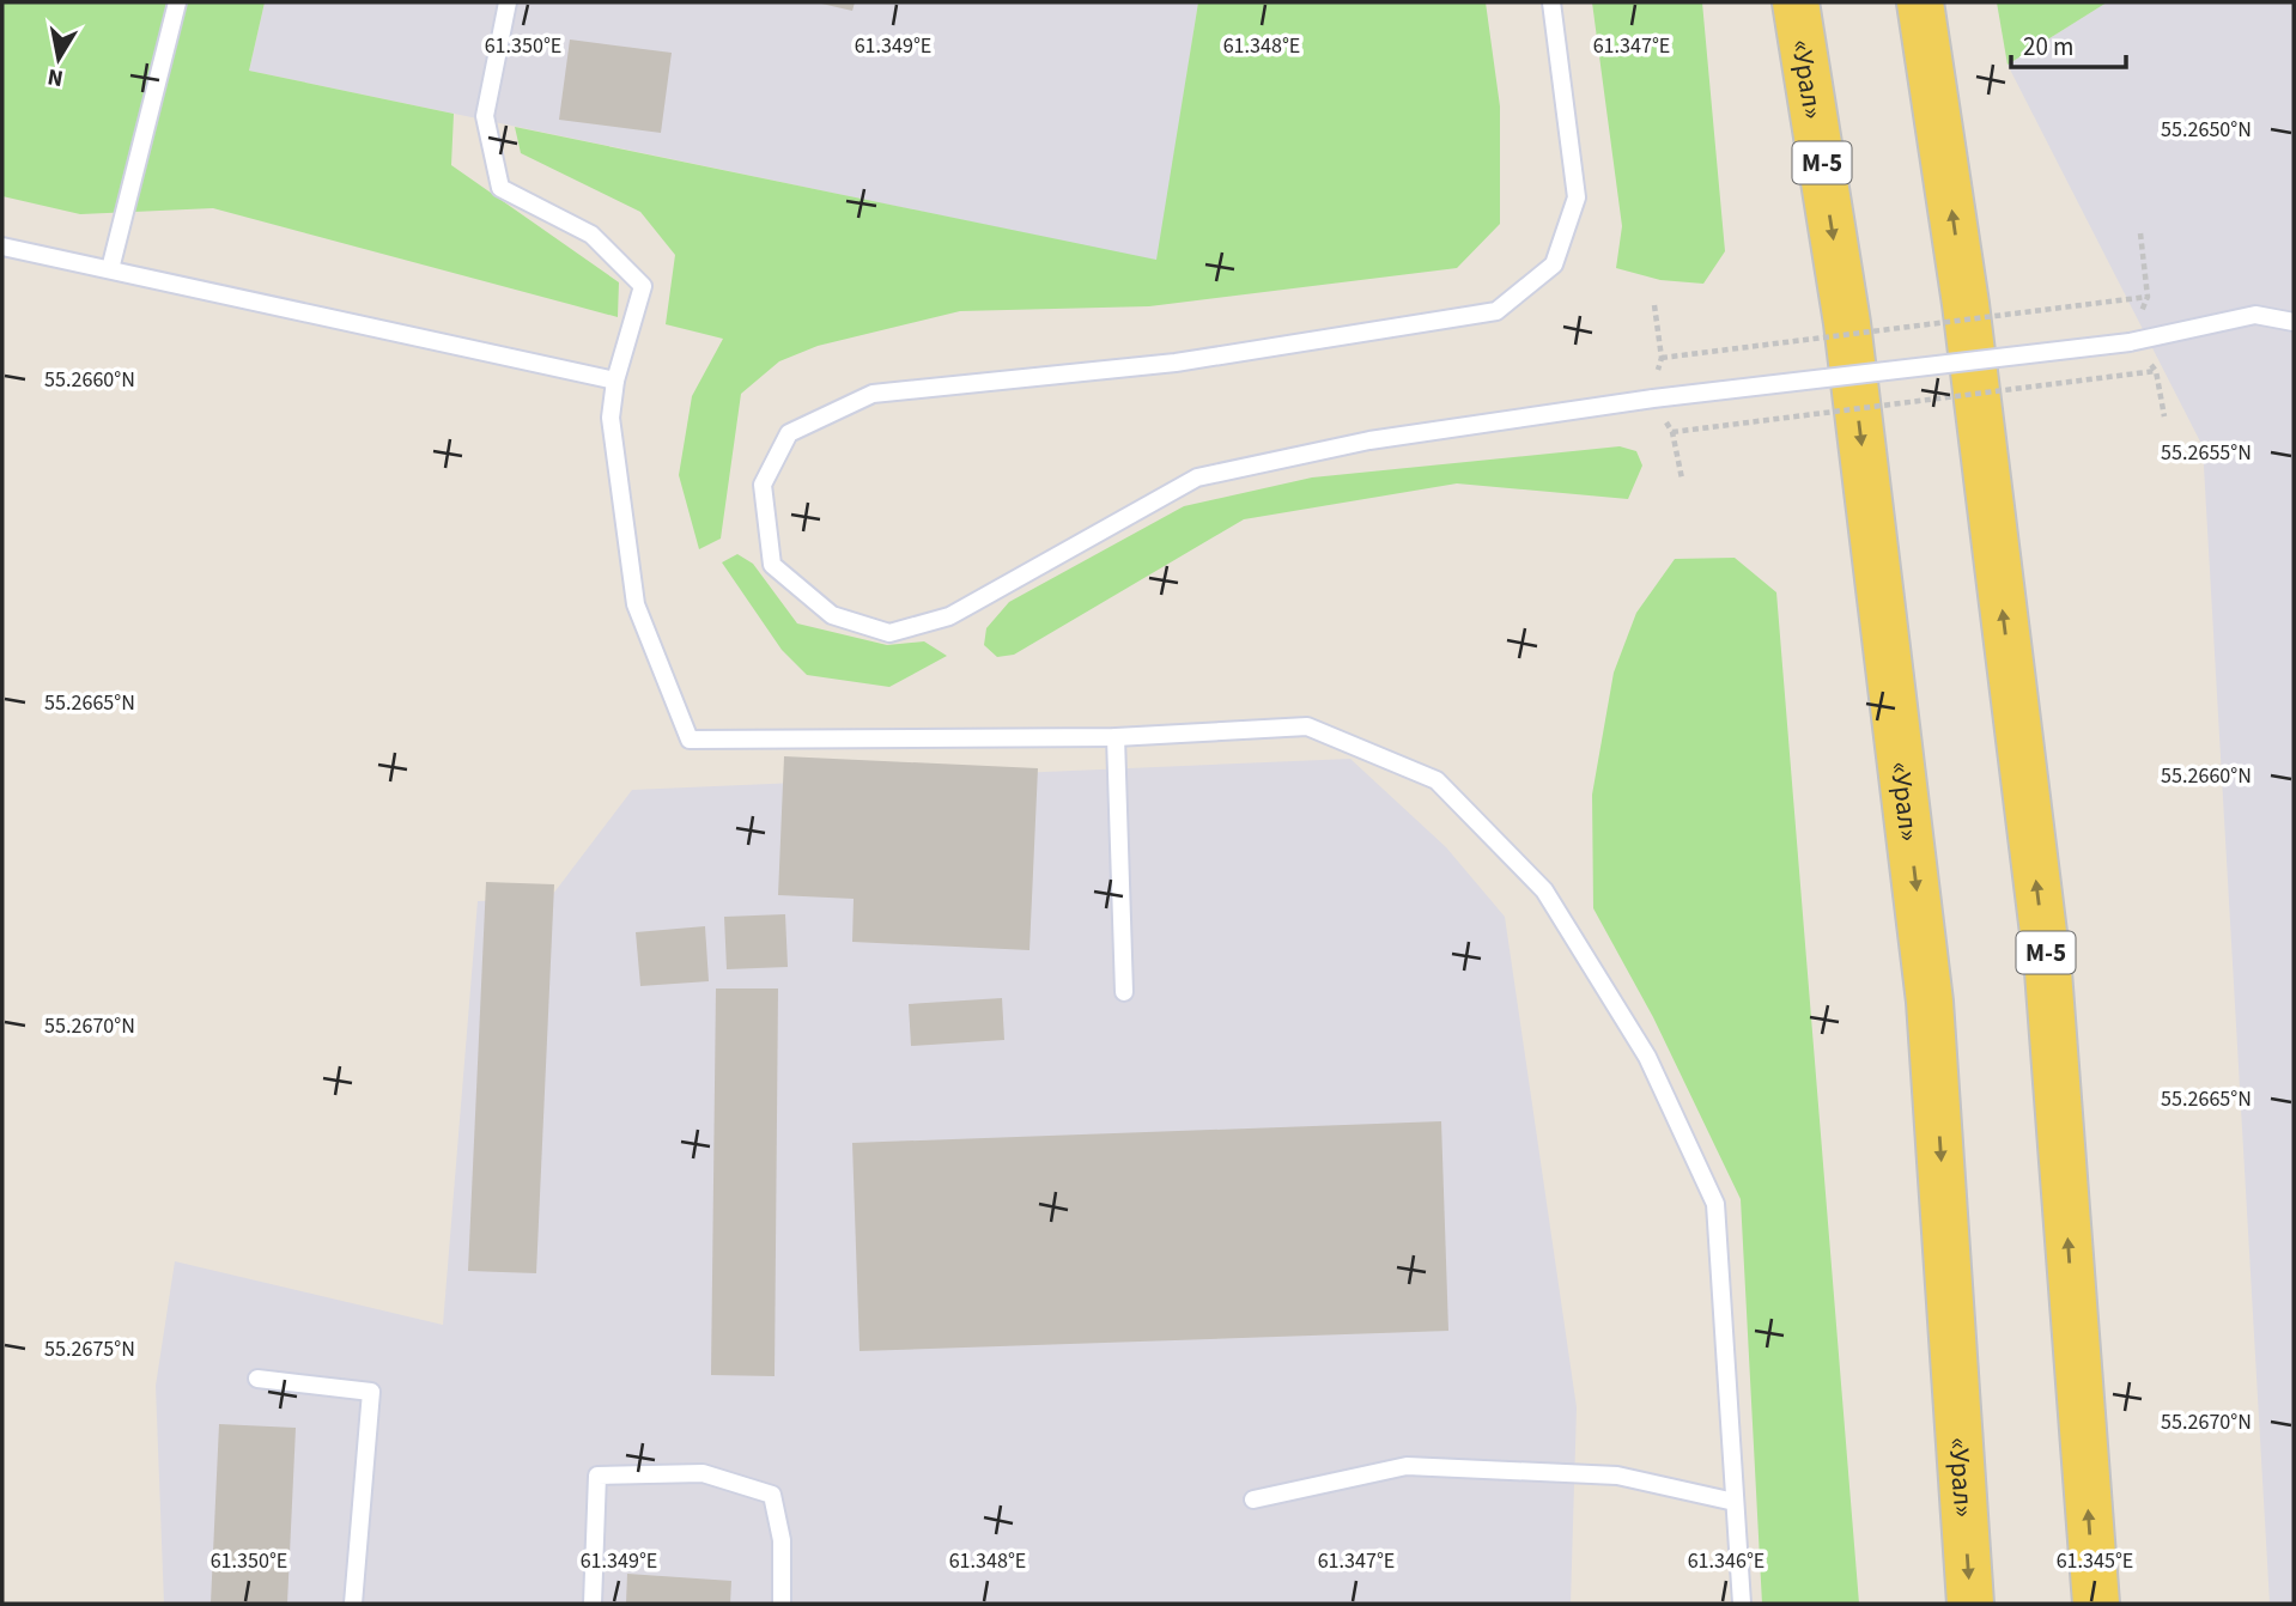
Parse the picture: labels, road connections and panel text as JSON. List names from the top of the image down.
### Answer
{
  "streets": {
    "main road": ["«Урал»", "М-5"]
  },
  "scale_bar": "20 m",
  "north": "bottom",
  "coordinates": [
    "61.350°E",
    "61.349°E",
    "61.348°E",
    "61.347°E",
    "55.2650°N",
    "55.2660°N",
    "55.2655°N",
    "55.2665°N",
    "55.2670°N",
    "55.2675°N",
    "61.346°E",
    "61.345°E"
  ]
}
